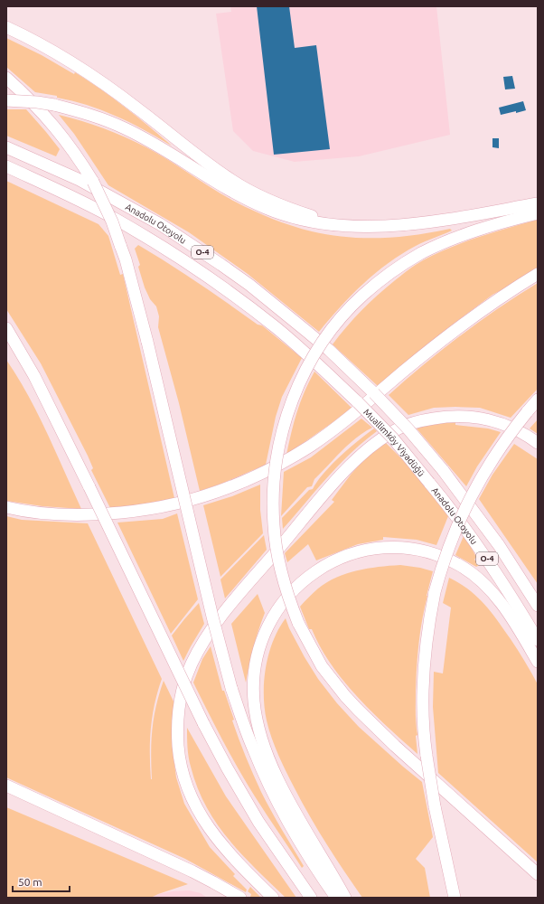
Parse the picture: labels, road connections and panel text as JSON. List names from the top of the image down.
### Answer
{
  "streets": {
    "highway": ["Anadolu Otoyolu", "O-4", "Muallimköy Viyadüğü"]
  },
  "crossings": [
    ["Anadolu Otoyolu", "Muallimköy Viyadüğü"]
  ],
  "scale_bar": "50 m"
}
